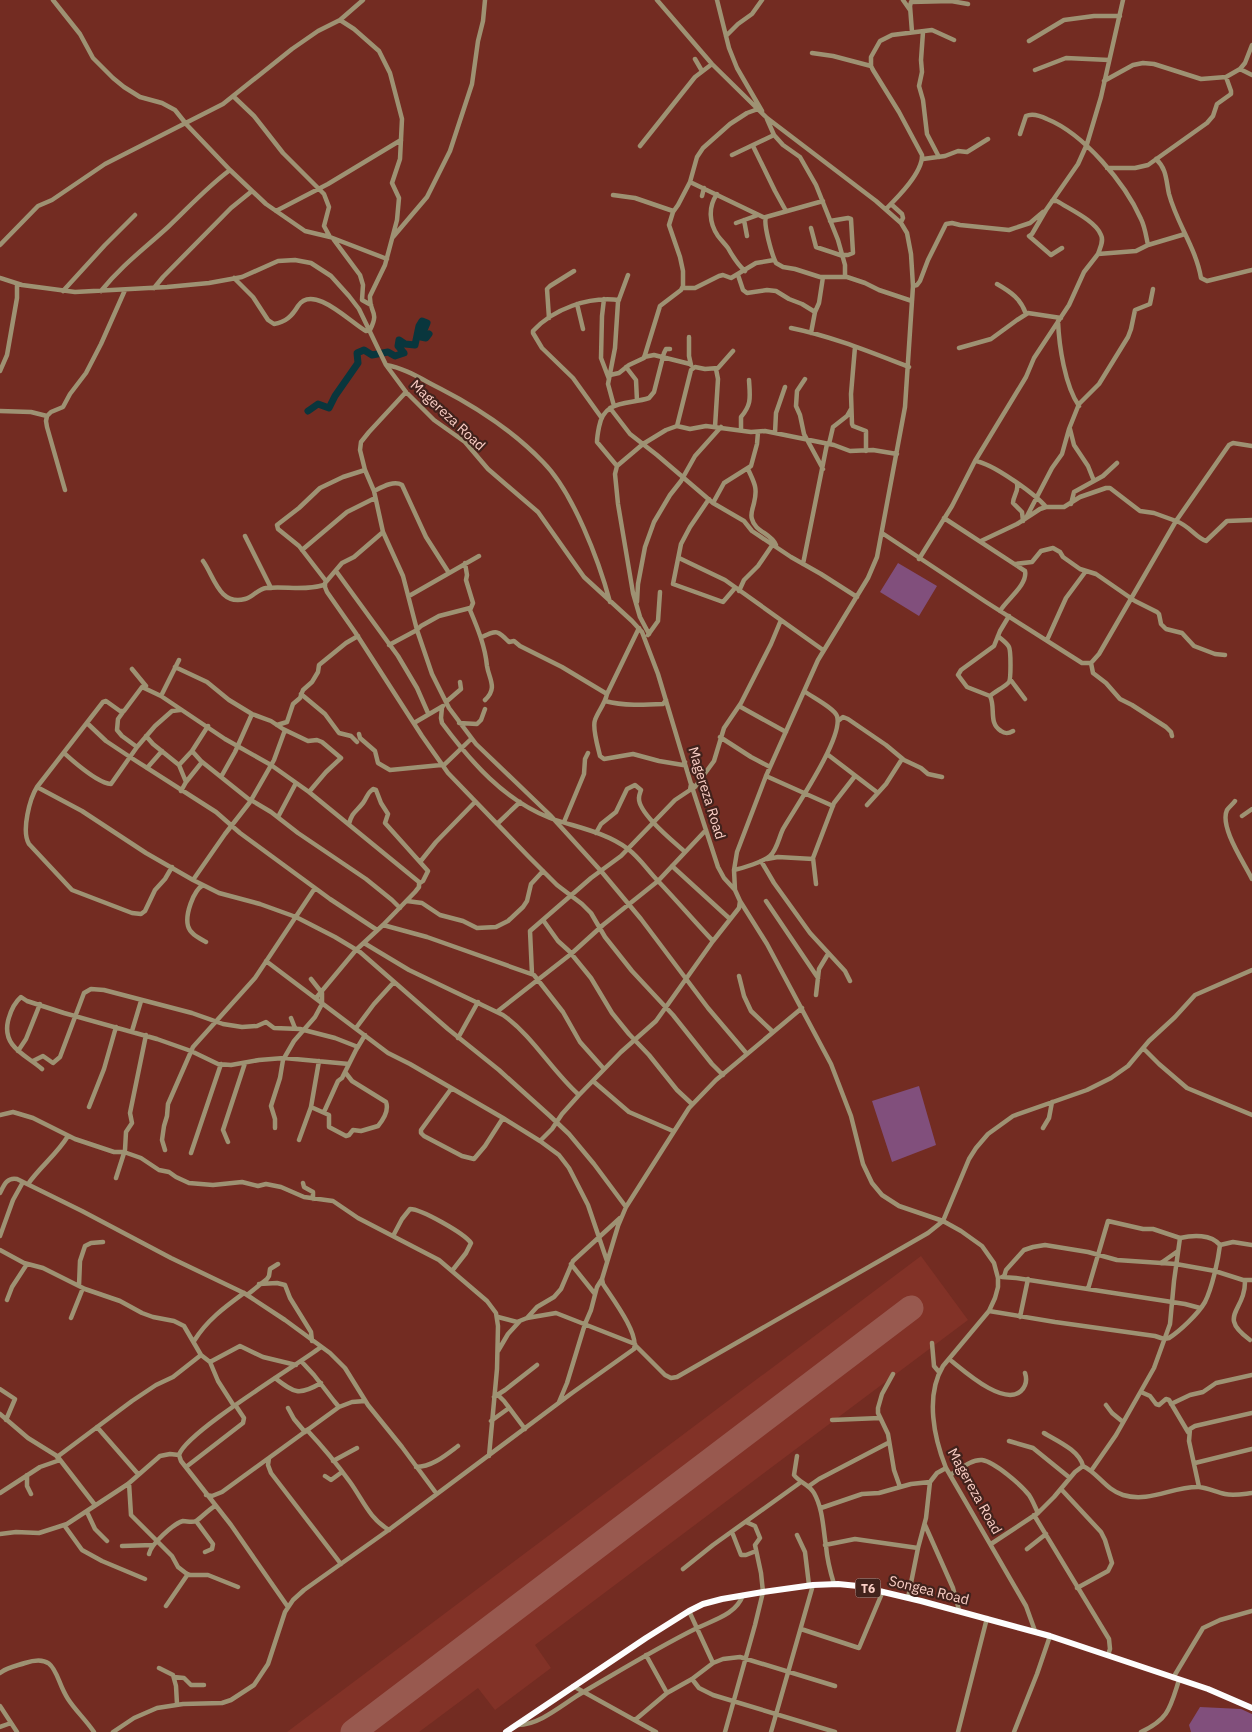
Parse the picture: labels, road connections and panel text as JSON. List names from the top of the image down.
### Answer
{
  "streets": {
    "highway": ["T6", "Songea Road"],
    "street": ["Magereza Road"]
  },
  "crossings": [
    ["Magereza Road", "Songea Road"]
  ]
}
